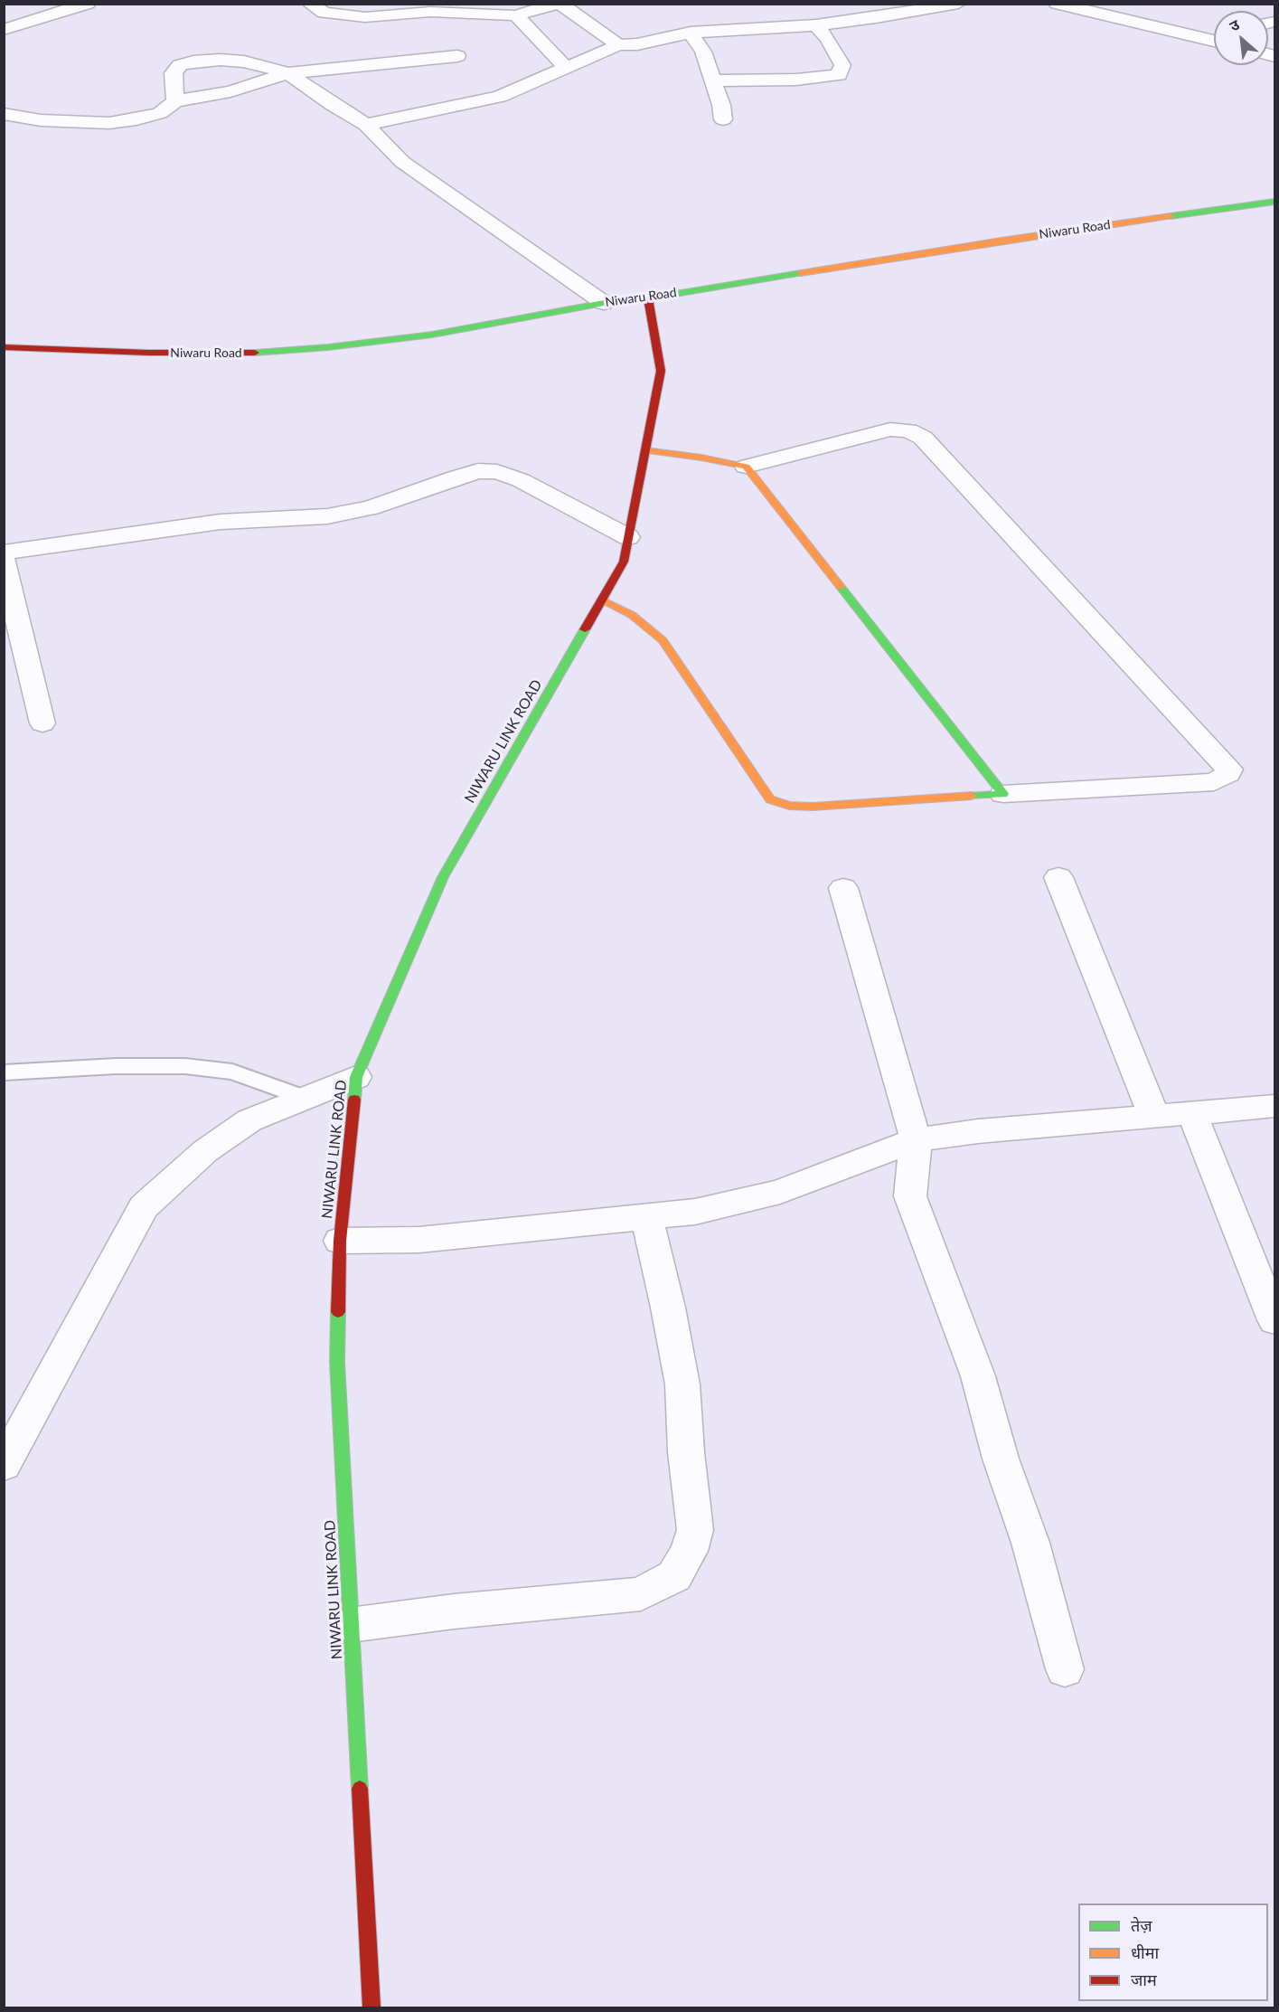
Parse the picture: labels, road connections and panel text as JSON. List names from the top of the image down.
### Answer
{
  "streets": {
    "street": ["Niwaru Road", "NIWARU LINK ROAD"]
  },
  "crossings": [
    ["Niwaru Road", "NIWARU LINK ROAD"]
  ],
  "legend": ["तेज़", "धीमा", "जाम"],
  "north": "top left"
}
